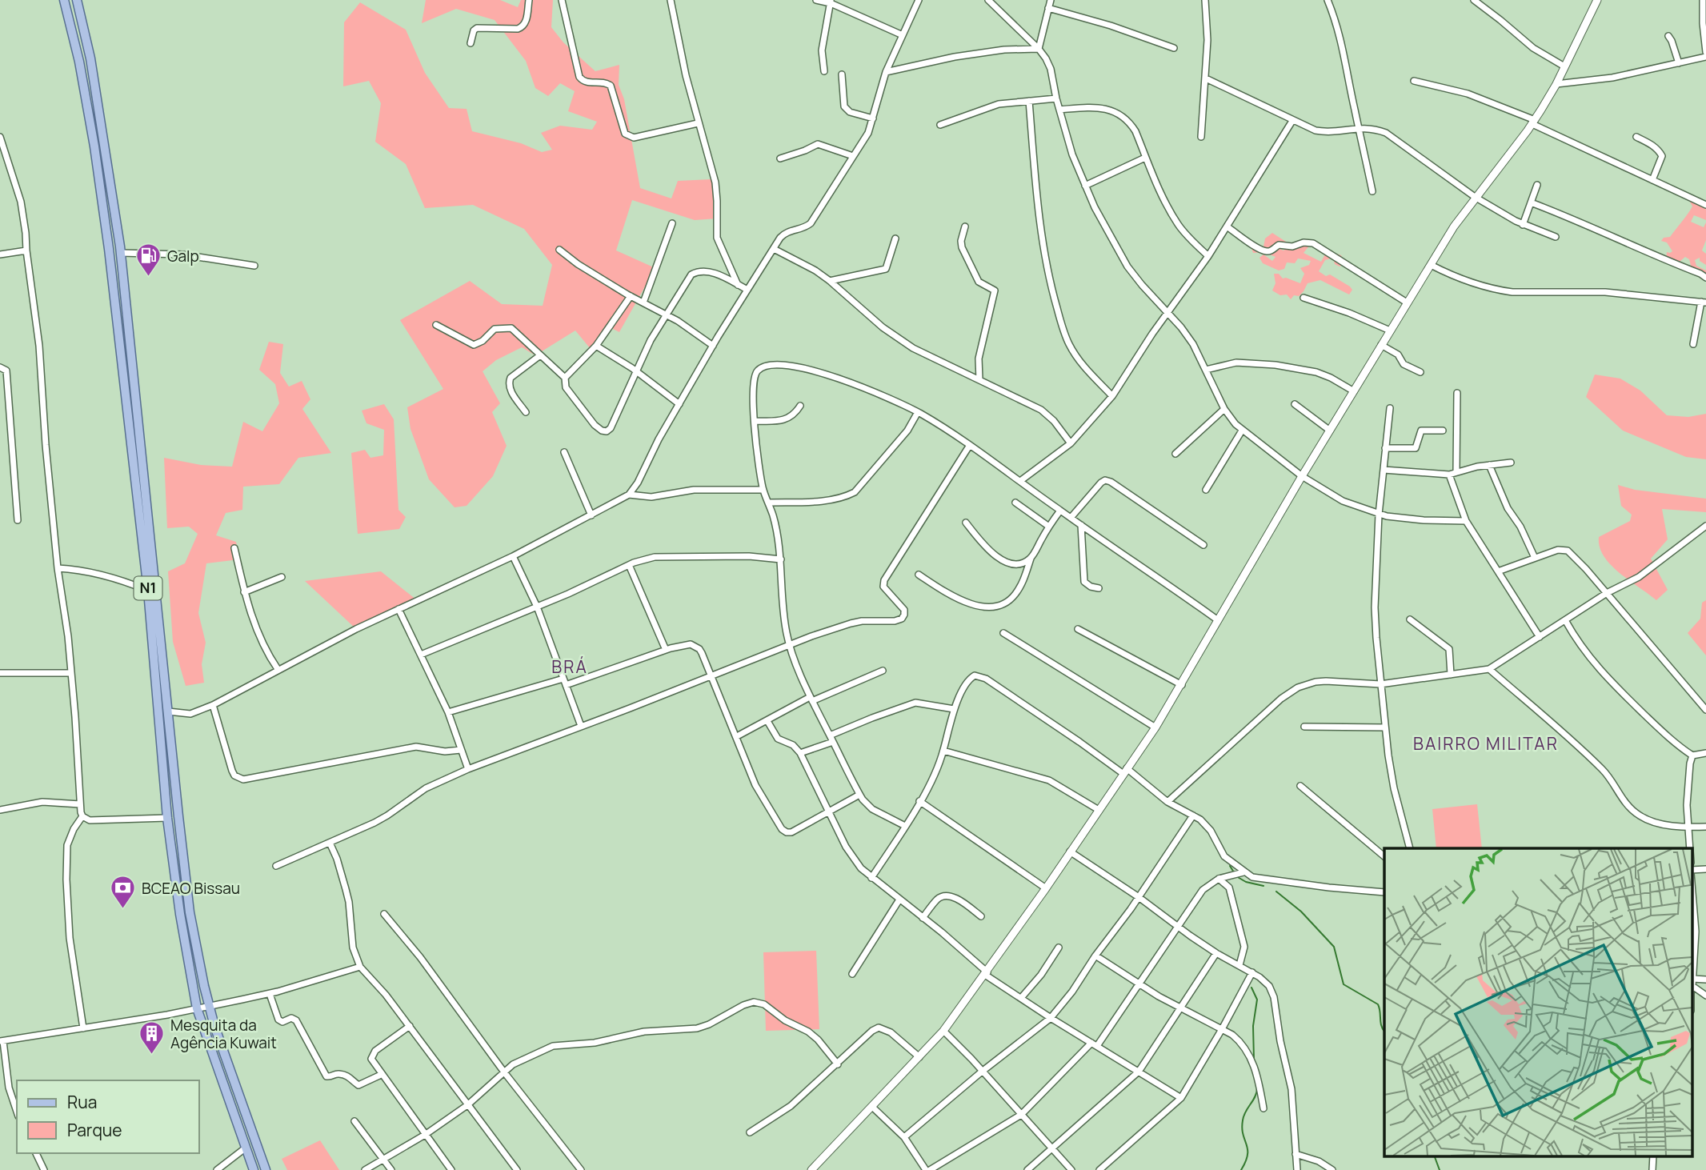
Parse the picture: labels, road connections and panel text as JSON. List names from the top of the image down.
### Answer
{
  "streets": {
    "main road": ["N1"]
  },
  "districts": ["BRÁ", "BAIRRO MILITAR"],
  "places": {
    "fuel station": ["Galp"],
    "bank": ["BCEAO Bissau"],
    "building": ["Mesquita da Agência Kuwait"]
  },
  "legend": ["Rua", "Parque"]
}
